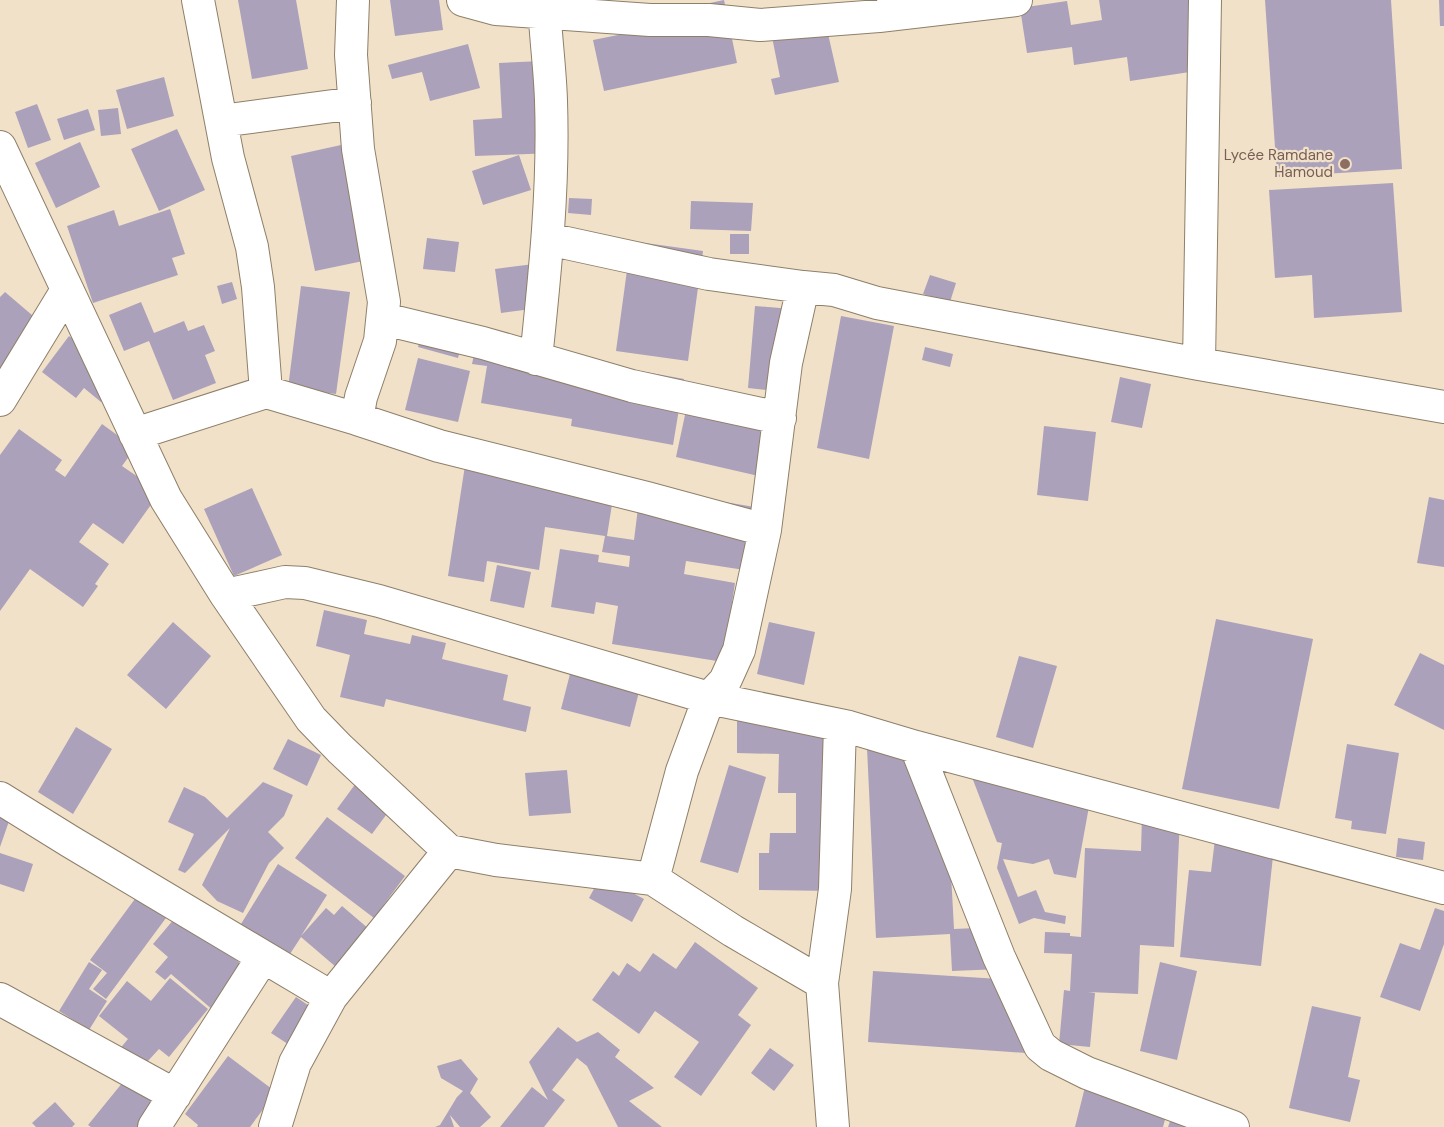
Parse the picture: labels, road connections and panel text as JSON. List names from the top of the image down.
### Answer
{
  "places": ["Lycée Ramdane Hamoud"]
}
